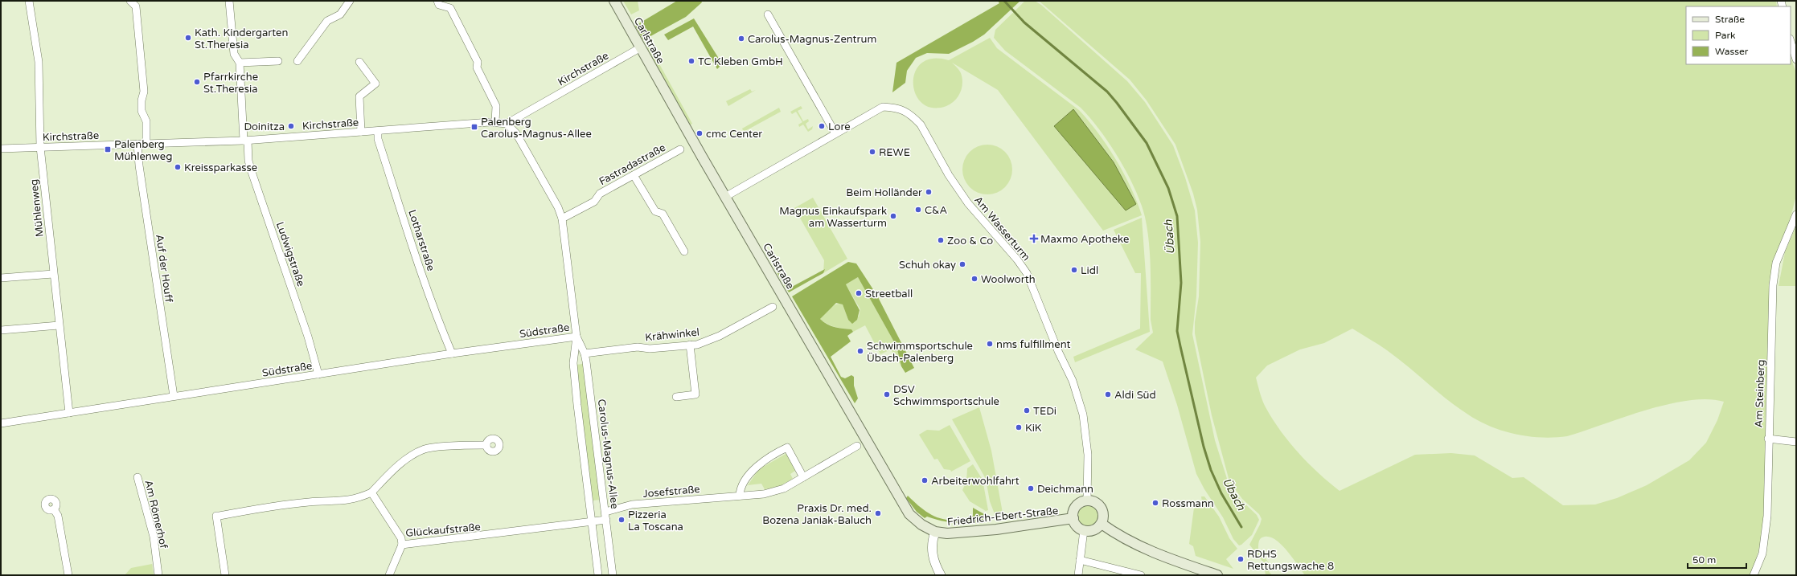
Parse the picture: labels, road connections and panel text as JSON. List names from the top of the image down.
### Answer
{
  "streets": {
    "main road": ["Carlstraße", "Friedrich-Ebert-Straße"],
    "street": [
      "Kirchstraße",
      "Fastradastraße",
      "Mühlenweg",
      "Am Wasserturm",
      "Lotharstraße",
      "Ludwigstraße",
      "Auf der Houff",
      "Südstraße",
      "Krähwinkel",
      "Am Steinberg",
      "Carolus-Magnus-Allee",
      "Josefstraße",
      "Am Römerhof",
      "Glückaufstraße"
    ]
  },
  "crossings": [
    ["Carlstraße", "Kirchstraße"],
    ["Carlstraße", "Am Wasserturm"],
    ["Carlstraße", "Friedrich-Ebert-Straße"],
    ["Kirchstraße", "Mühlenweg"],
    ["Kirchstraße", "Lotharstraße"],
    ["Kirchstraße", "Ludwigstraße"],
    ["Kirchstraße", "Auf der Houff"],
    ["Kirchstraße", "Carolus-Magnus-Allee"],
    ["Fastradastraße", "Carolus-Magnus-Allee"],
    ["Mühlenweg", "Südstraße"],
    ["Am Wasserturm", "Friedrich-Ebert-Straße"],
    ["Lotharstraße", "Südstraße"],
    ["Ludwigstraße", "Südstraße"],
    ["Auf der Houff", "Südstraße"],
    ["Südstraße", "Carolus-Magnus-Allee"],
    ["Krähwinkel", "Carolus-Magnus-Allee"],
    ["Carolus-Magnus-Allee", "Josefstraße"],
    ["Carolus-Magnus-Allee", "Glückaufstraße"]
  ],
  "water": ["Übach"],
  "places": {
    "other": [
      "Kath. Kindergarten St.Theresia",
      "Carolus-Magnus-Zentrum",
      "TC Kleben GmbH",
      "Pfarrkirche St.Theresia",
      "Doinitza",
      "Lore",
      "cmc Center",
      "REWE",
      "Kreissparkasse",
      "Beim Holländer",
      "C&A",
      "Magnus Einkaufspark am Wasserturm",
      "Zoo & Co",
      "Schuh okay",
      "Lidl",
      "Woolworth",
      "Streetball",
      "nms fulfillment",
      "Schwimmsportschule Übach-Palenberg",
      "DSV Schwimmsportschule",
      "Aldi Süd",
      "TEDi",
      "KiK",
      "Arbeiterwohlfahrt",
      "Deichmann",
      "Rossmann",
      "Praxis Dr. med. Bozena Janiak-Baluch",
      "Pizzeria La Toscana",
      "RDHS Rettungswache 8"
    ],
    "transit": ["Palenberg Carolus-Magnus-Allee", "Palenberg Mühlenweg"],
    "health": ["Maxmo Apotheke"]
  },
  "legend": ["Straße", "Park", "Wasser"],
  "scale_bar": "50 m"
}
